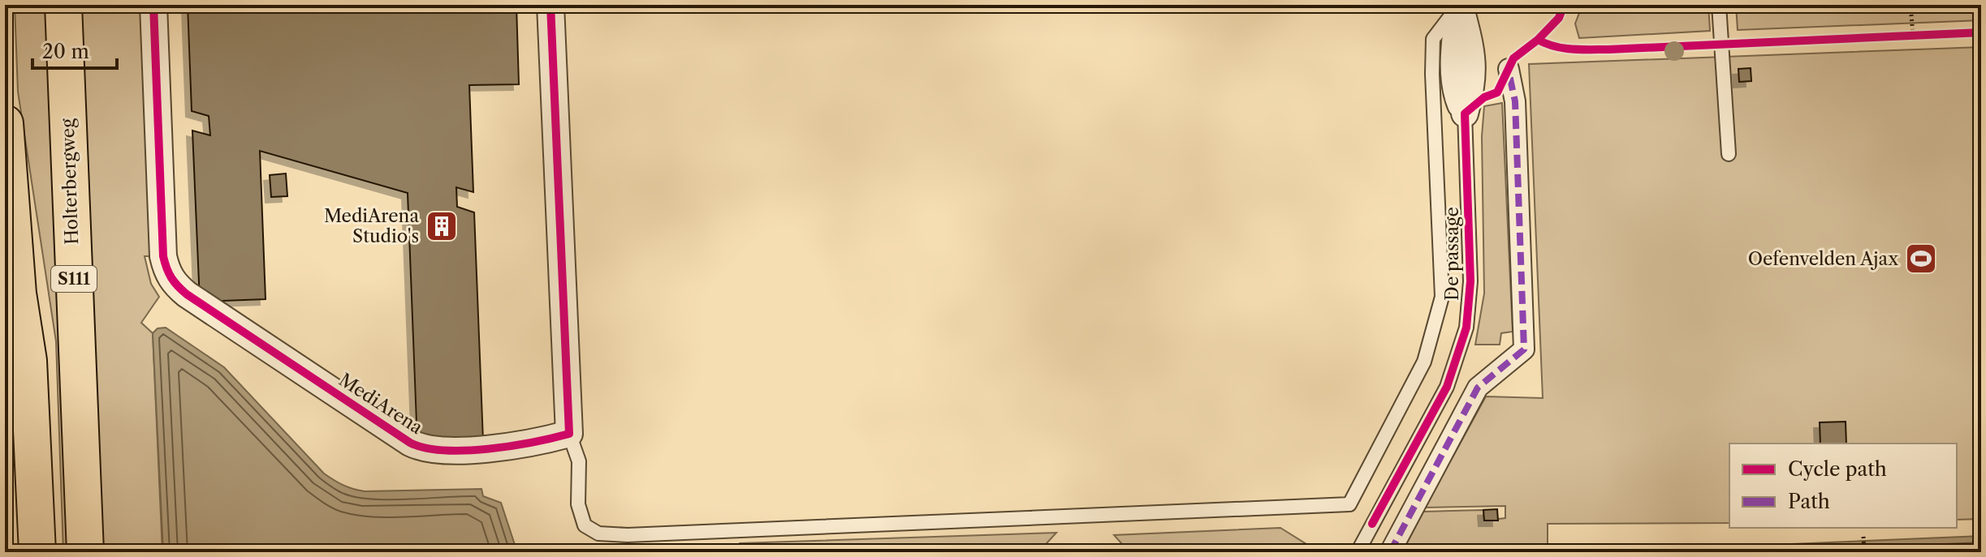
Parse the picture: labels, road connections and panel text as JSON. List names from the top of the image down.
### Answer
{
  "streets": {
    "main road": ["Holterbergweg", "S111"],
    "street": ["De passage", "MediArena"]
  },
  "places": {
    "building": ["MediArena Studio's"],
    "sports": ["Oefenvelden Ajax"]
  },
  "legend": ["Cycle path", "Path"],
  "scale_bar": "20 m"
}
